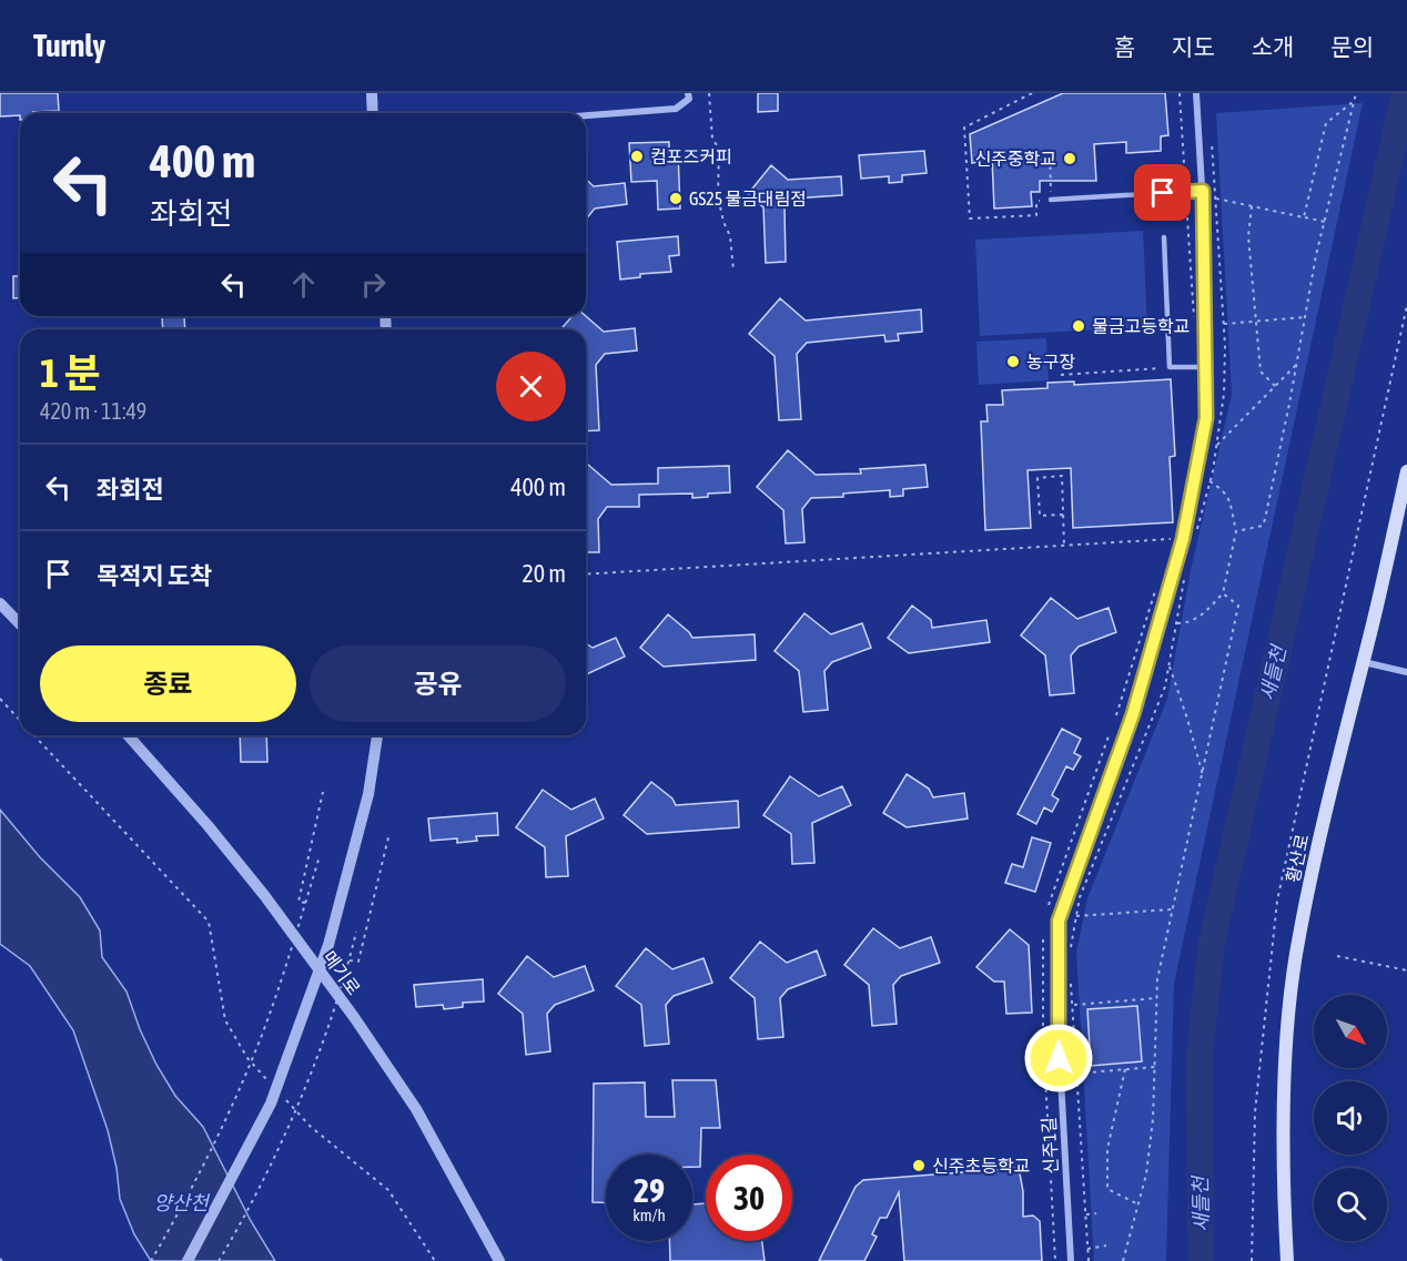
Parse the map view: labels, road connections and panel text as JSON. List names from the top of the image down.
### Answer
{
  "streets": {
    "main road": ["황산로"],
    "street": ["메기로", "신주1길"]
  },
  "water": ["새들천", "양산천"],
  "places": [
    "컴포즈커피",
    "신주중학교",
    "GS25 물금대림점",
    "물금고등학교",
    "농구장",
    "신주초등학교"
  ],
  "north": "bottom right",
  "page": {
    "header": "Turnly",
    "nav": [
      "홈",
      "지도",
      "소개",
      "문의"
    ],
    "turn": ["400 m", "좌회전"],
    "heading": ["1 분", "420 m · 11:49"],
    "list": [
      {
        "name": "좌회전",
        "value": "400 m"
      },
      {
        "name": "목적지 도착",
        "value": "20 m"
      }
    ],
    "buttons": ["종료", "공유"],
    "speed": "29 km/h",
    "limit": "30"
  }
}
